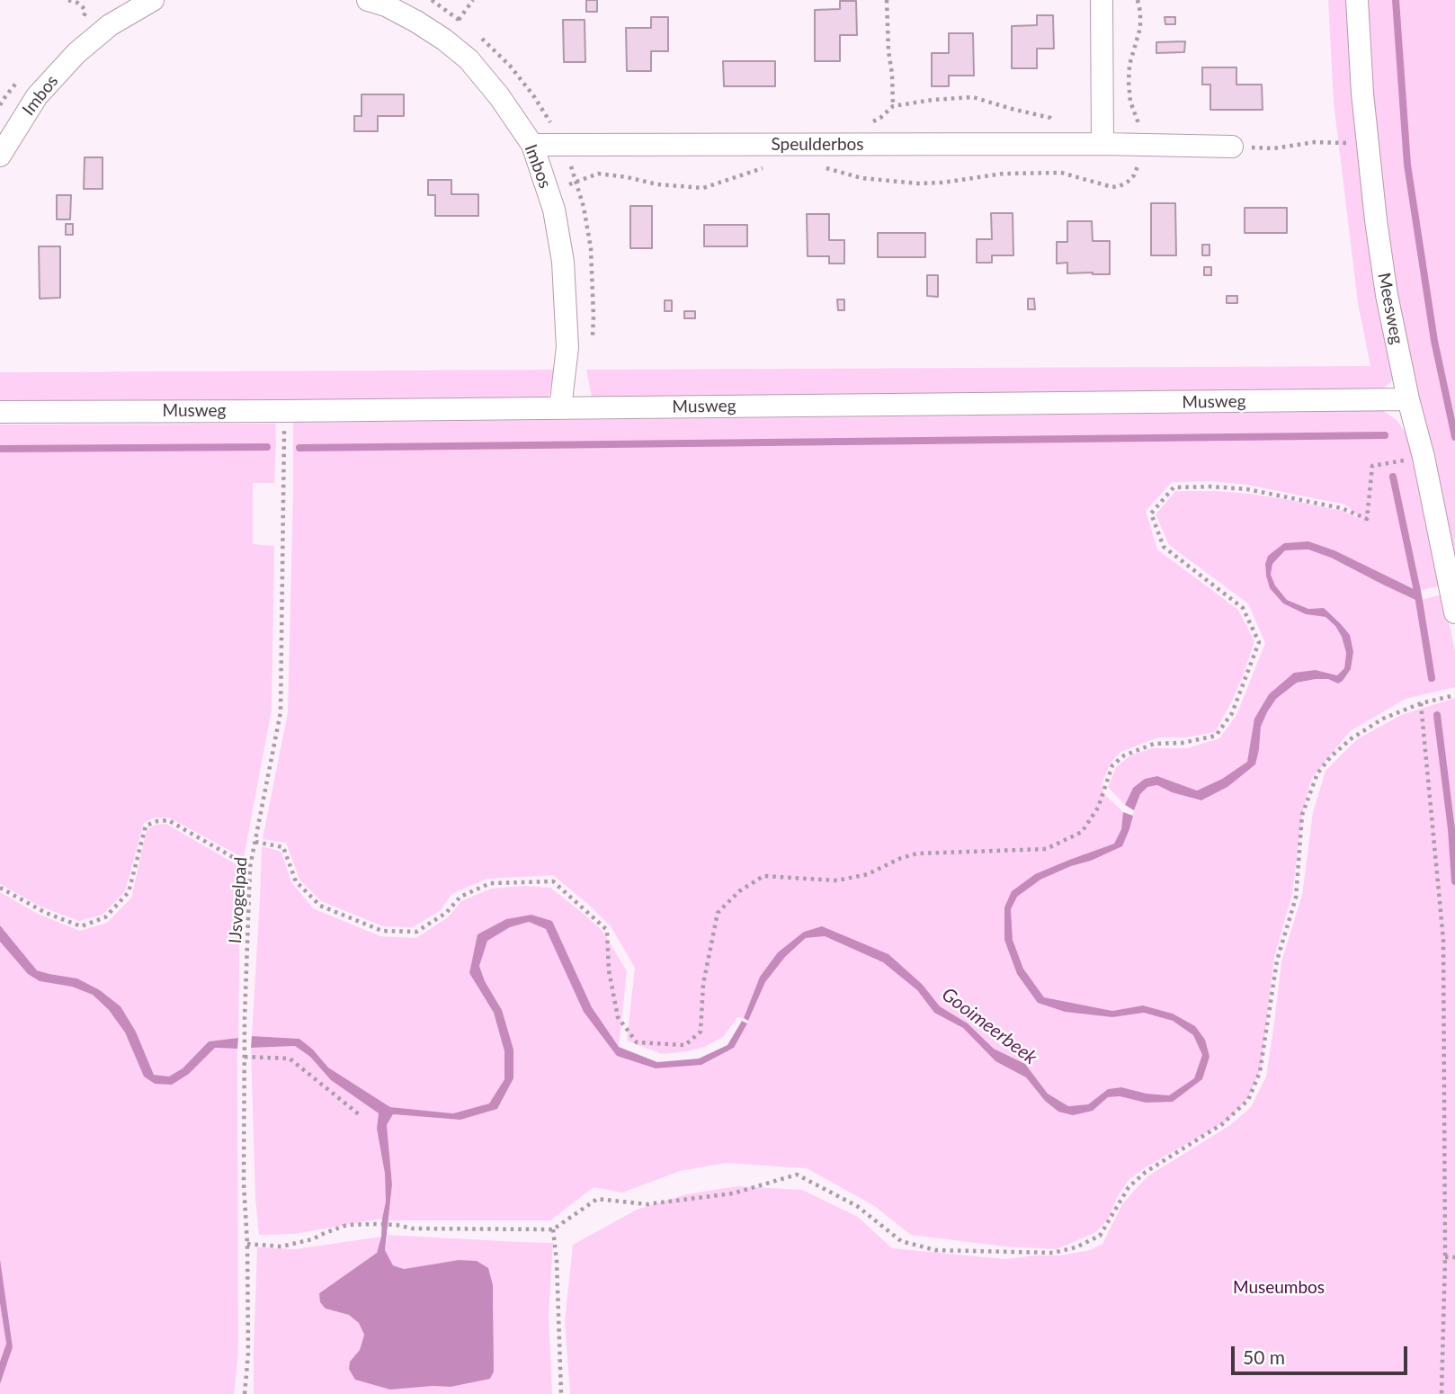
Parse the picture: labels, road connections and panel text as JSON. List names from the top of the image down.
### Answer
{
  "streets": {
    "street": [
      "Imbos",
      "Speulderbos",
      "Meesweg",
      "Musweg"
    ],
    "path": ["IJsvogelpad"]
  },
  "crossings": [
    ["Imbos", "Speulderbos"],
    ["Imbos", "Musweg"],
    ["Meesweg", "Musweg"],
    ["Musweg", "IJsvogelpad"]
  ],
  "water": ["Gooimeerbeek"],
  "parks": ["Museumbos"],
  "scale_bar": "50 m"
}
